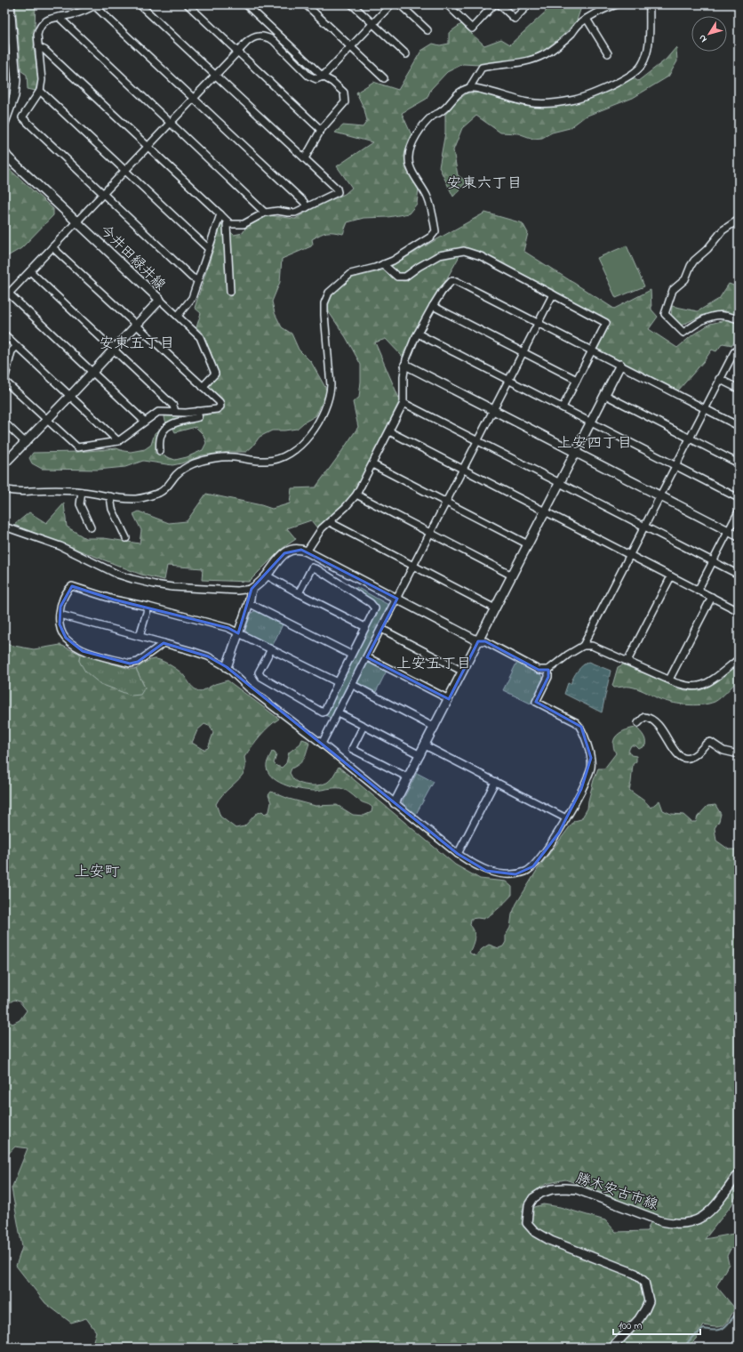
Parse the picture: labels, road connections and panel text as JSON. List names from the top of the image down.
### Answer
{
  "streets": {
    "street": ["今井田緑井線", "勝木安古市線"]
  },
  "districts": [
    "安東六丁目",
    "安東五丁目",
    "上安四丁目",
    "上安五丁目",
    "上安町"
  ],
  "scale_bar": "100 m",
  "north": "bottom left"
}
